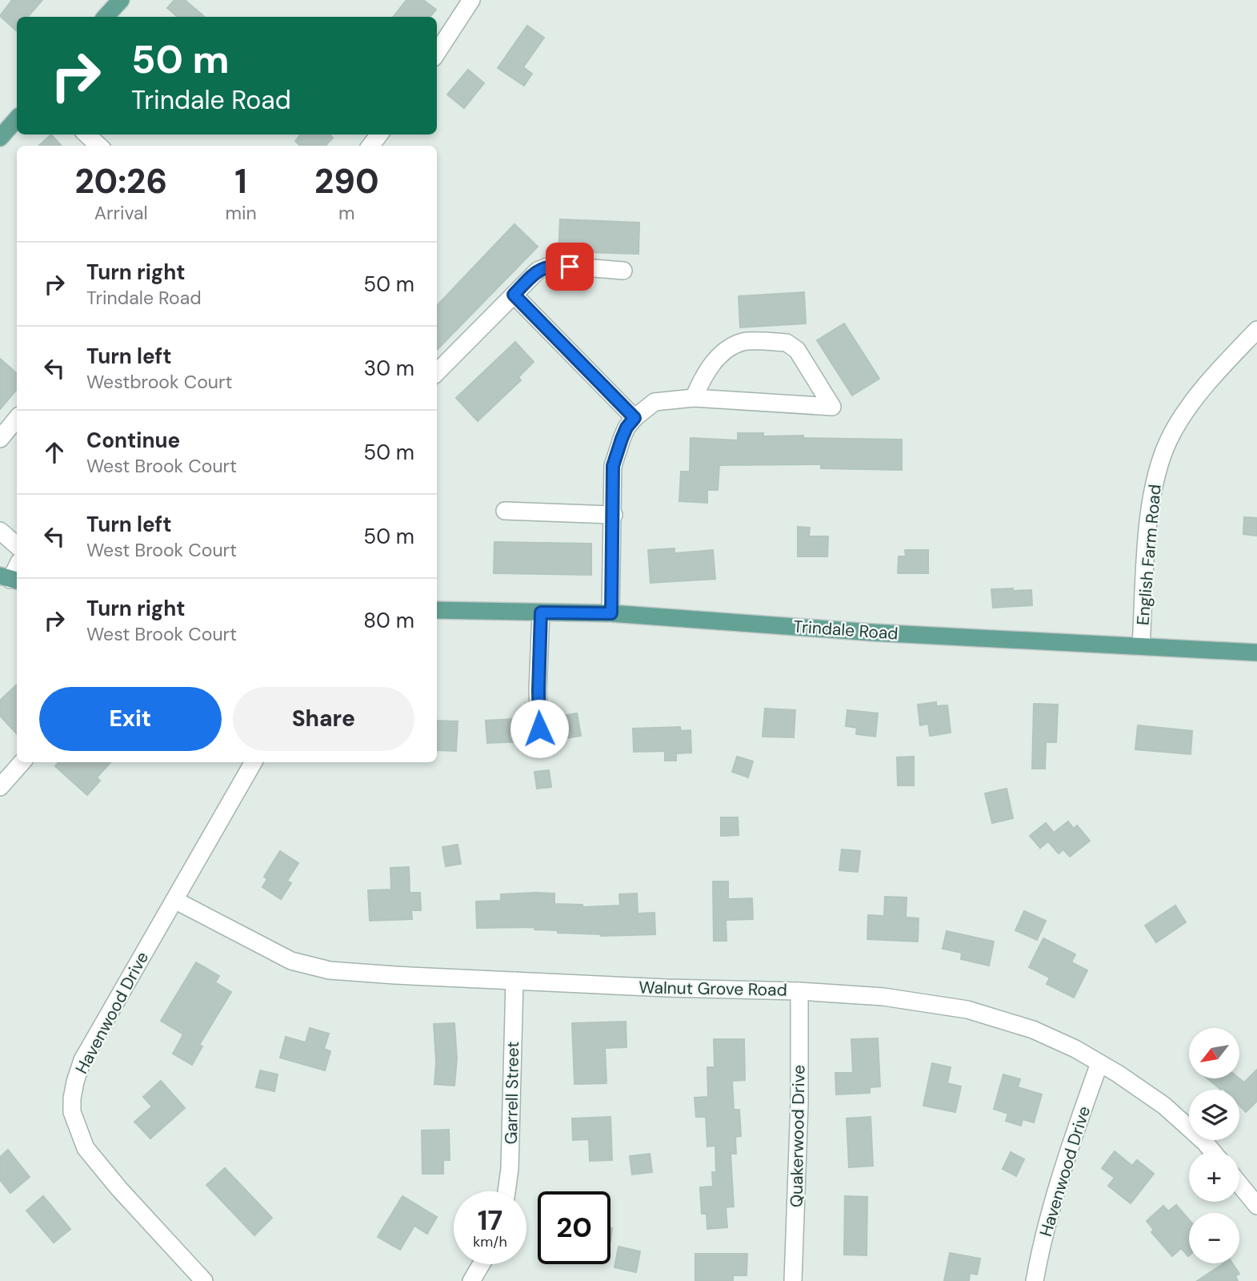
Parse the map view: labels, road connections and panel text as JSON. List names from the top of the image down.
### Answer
{
  "streets": {
    "main road": ["Trindale Road"],
    "street": [
      "English Farm Road",
      "Walnut Grove Road",
      "Havenwood Drive",
      "Garrell Street",
      "Quakerwood Drive"
    ]
  },
  "crossings": [
    ["English Farm Road", "Trindale Road"],
    ["Walnut Grove Road", "Havenwood Drive"],
    ["Walnut Grove Road", "Garrell Street"],
    ["Walnut Grove Road", "Quakerwood Drive"]
  ],
  "north": "bottom left",
  "page": {
    "turn": ["50 m", "Trindale Road"],
    "eta": [
      "20:26",
      "Arrival",
      "1",
      "min",
      "290",
      "m"
    ],
    "list": [
      {
        "name": "Turn right",
        "note": "Trindale Road",
        "value": "50 m"
      },
      {
        "name": "Turn left",
        "note": "Westbrook Court",
        "value": "30 m"
      },
      {
        "name": "Continue",
        "note": "West Brook Court",
        "value": "50 m"
      },
      {
        "name": "Turn left",
        "note": "West Brook Court",
        "value": "50 m"
      },
      {
        "name": "Turn right",
        "note": "West Brook Court",
        "value": "80 m"
      }
    ],
    "buttons": ["Exit", "Share"],
    "map_buttons": ["+", "−"],
    "speed": "17 km/h",
    "limit": "20"
  }
}
